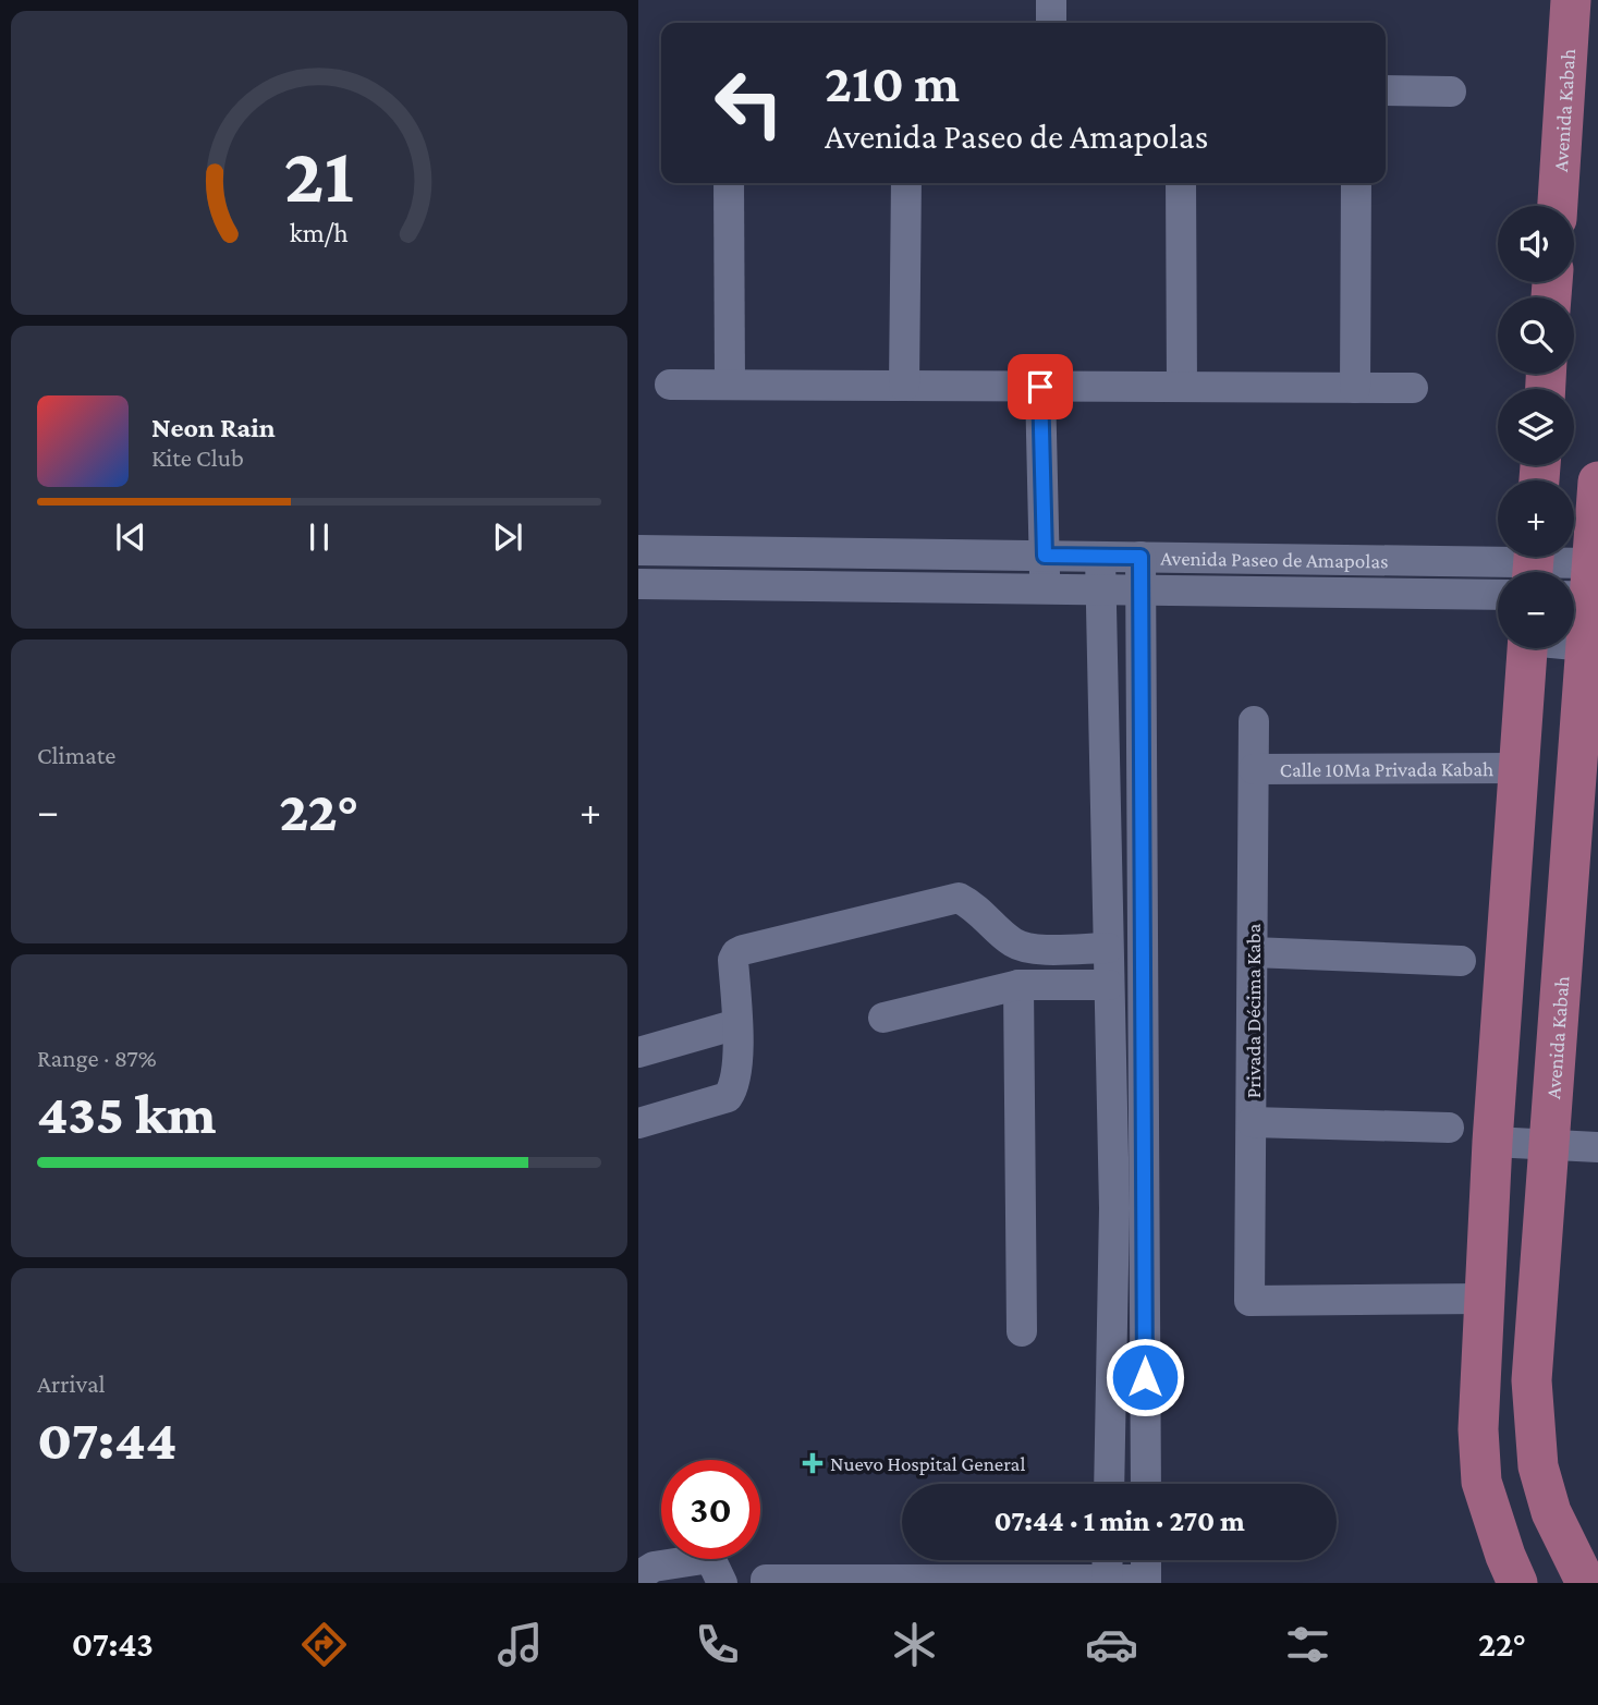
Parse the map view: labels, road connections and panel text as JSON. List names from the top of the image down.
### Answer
{
  "streets": {
    "main road": ["Avenida Kabah"],
    "street": ["Avenida Paseo de Amapolas", "Calle 10Ma Privada Kabah", "Privada Décima Kaba"]
  },
  "crossings": [
    ["Avenida Kabah", "Avenida Paseo de Amapolas"],
    ["Calle 10Ma Privada Kabah", "Privada Décima Kaba"]
  ],
  "places": {
    "health": ["Nuevo Hospital General"]
  },
  "page": {
    "turn": ["210 m", "Avenida Paseo de Amapolas"],
    "map_buttons": ["+", "−"],
    "song": ["Neon Rain", "Kite Club"],
    "tile": [
      "Climate",
      ["Range · 87%", "435 km"],
      ["Arrival", "07:44"]
    ],
    "heat": ["−", "22°", "+"],
    "limit": "30",
    "trip": "07:44 · 1 min · 270 m",
    "tabs": ["07:43", "22°"],
    "gauge": ["21", "km/h"]
  }
}
